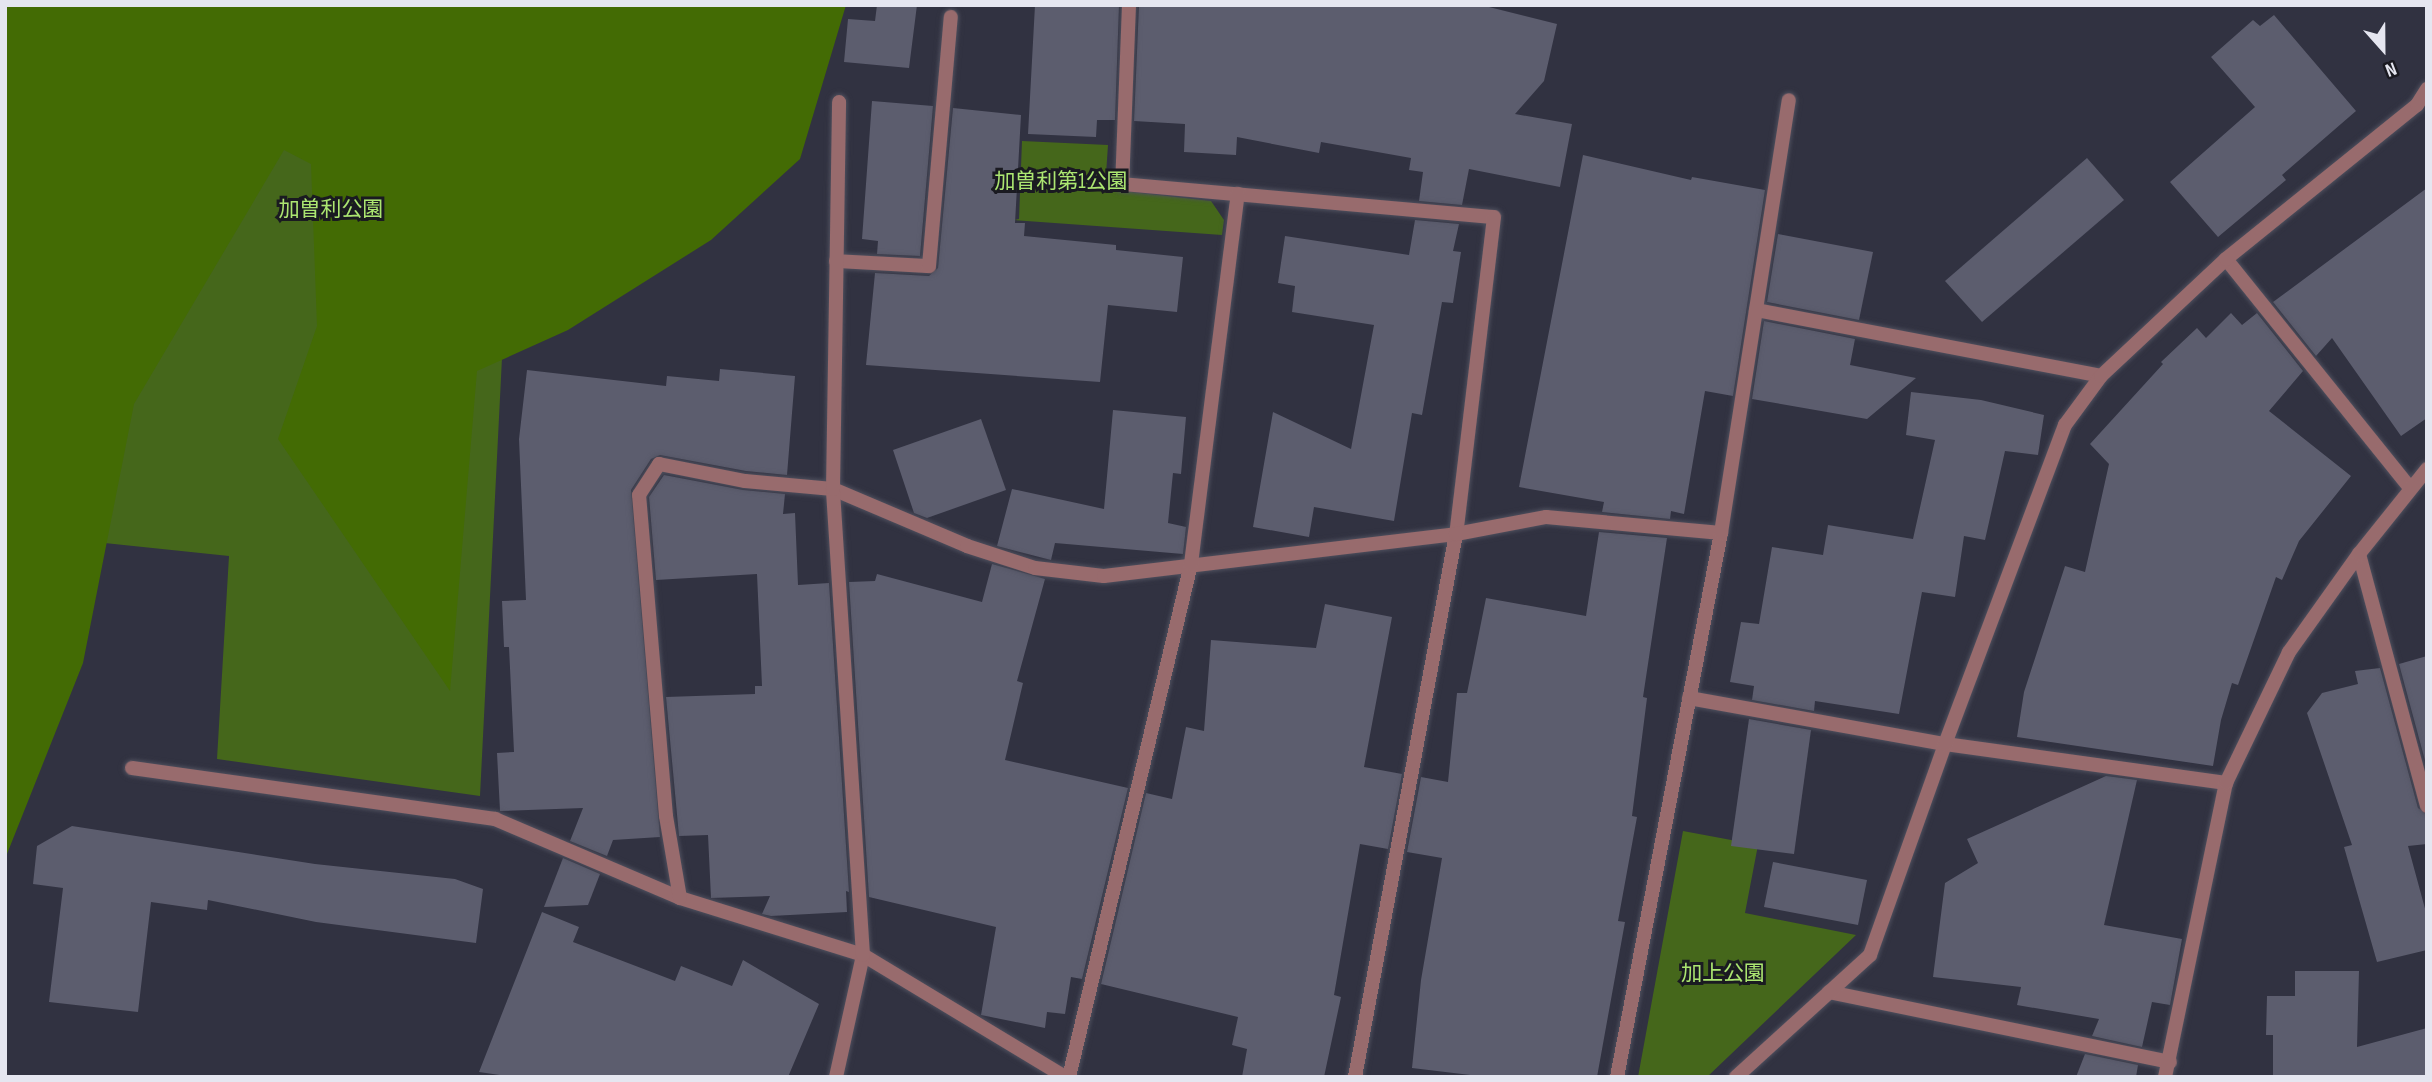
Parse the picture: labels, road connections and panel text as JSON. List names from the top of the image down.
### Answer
{
  "parks": ["加曽利第1公園", "加曽利公園", "加上公園"],
  "north": "bottom"
}
